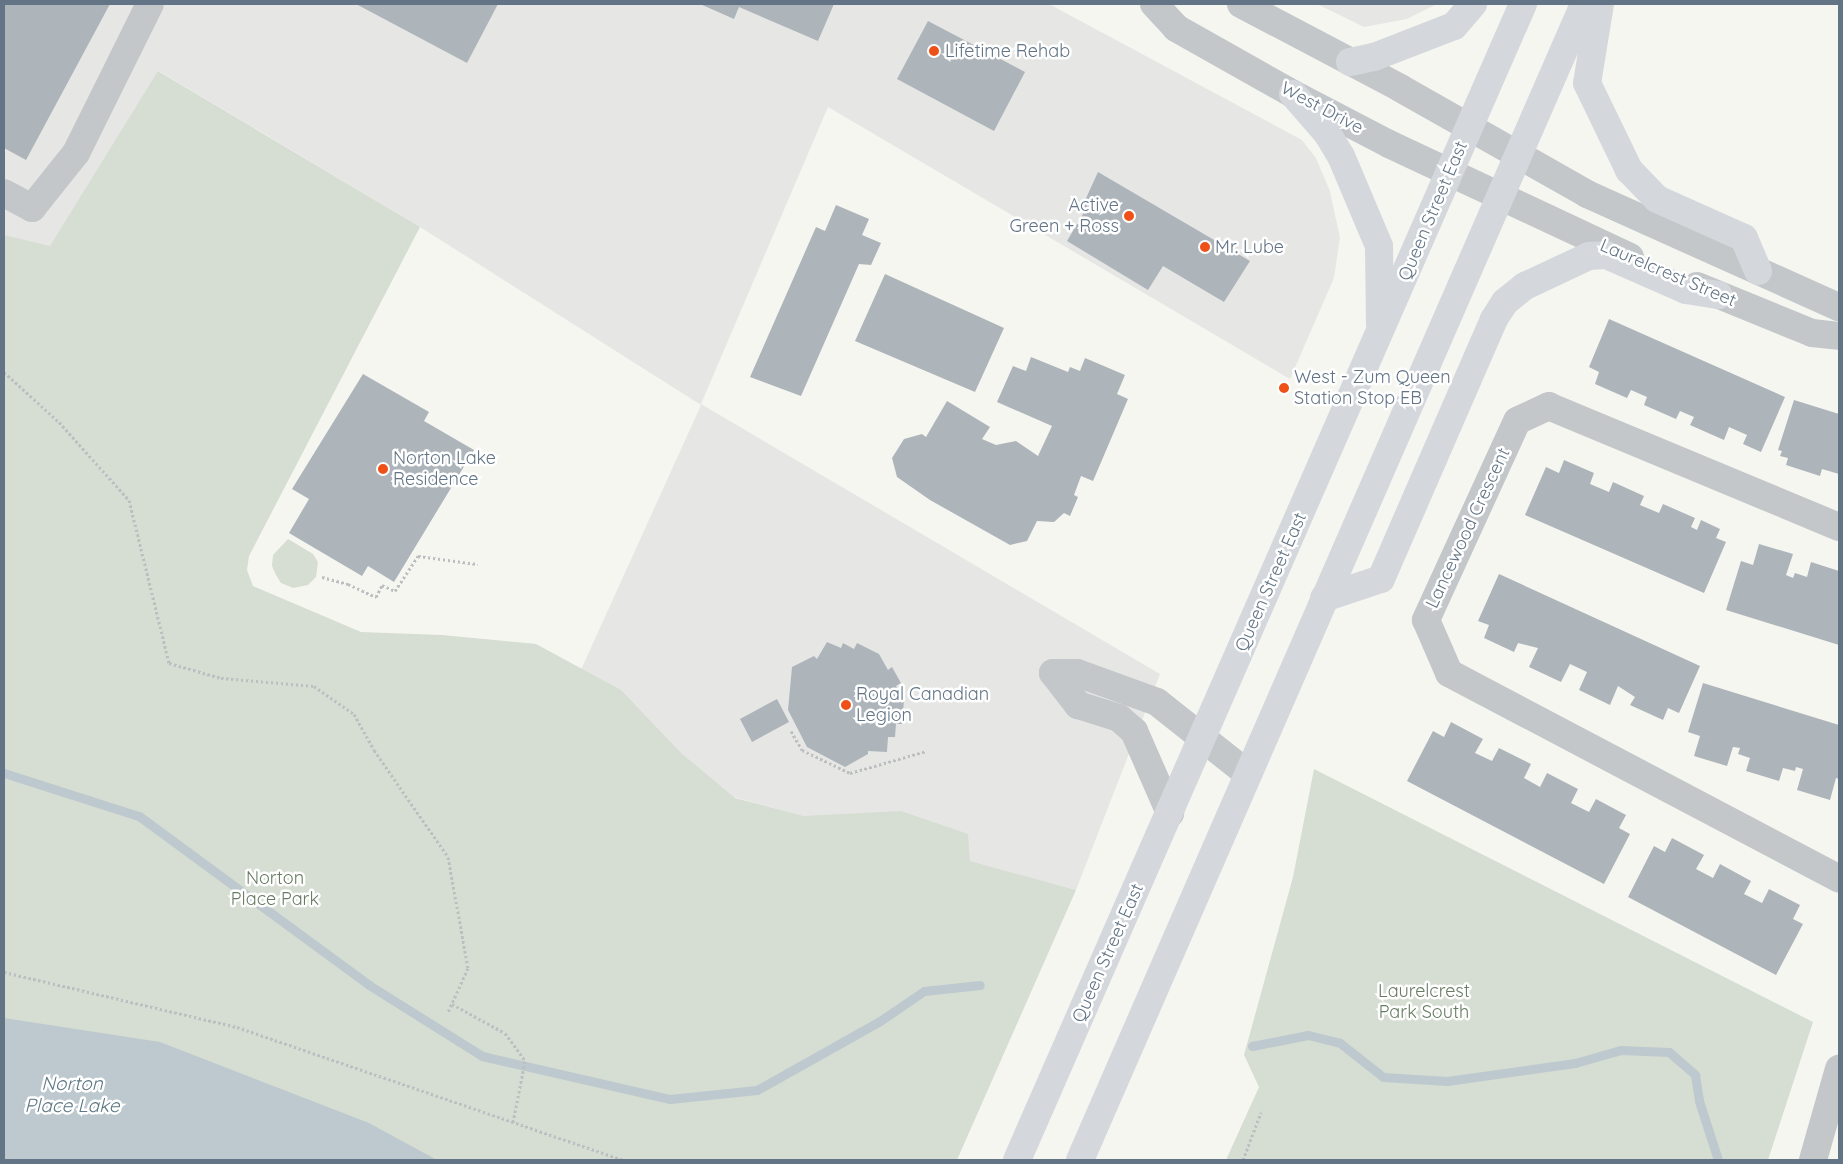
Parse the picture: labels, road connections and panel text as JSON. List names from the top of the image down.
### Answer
{
  "streets": {
    "main road": ["Queen Street East"],
    "street": ["West Drive", "Laurelcrest Street", "Lancewood Crescent"]
  },
  "crossings": [
    ["West Drive", "Queen Street East"],
    ["West Drive", "Laurelcrest Street"]
  ],
  "water": ["Norton Place Lake"],
  "parks": ["Norton Place Park", "Laurelcrest Park South"],
  "places": [
    "Lifetime Rehab",
    "Active Green + Ross",
    "Mr. Lube",
    "West - Zum Queen Station Stop EB",
    "Norton Lake Residence",
    "Royal Canadian Legion"
  ]
}
